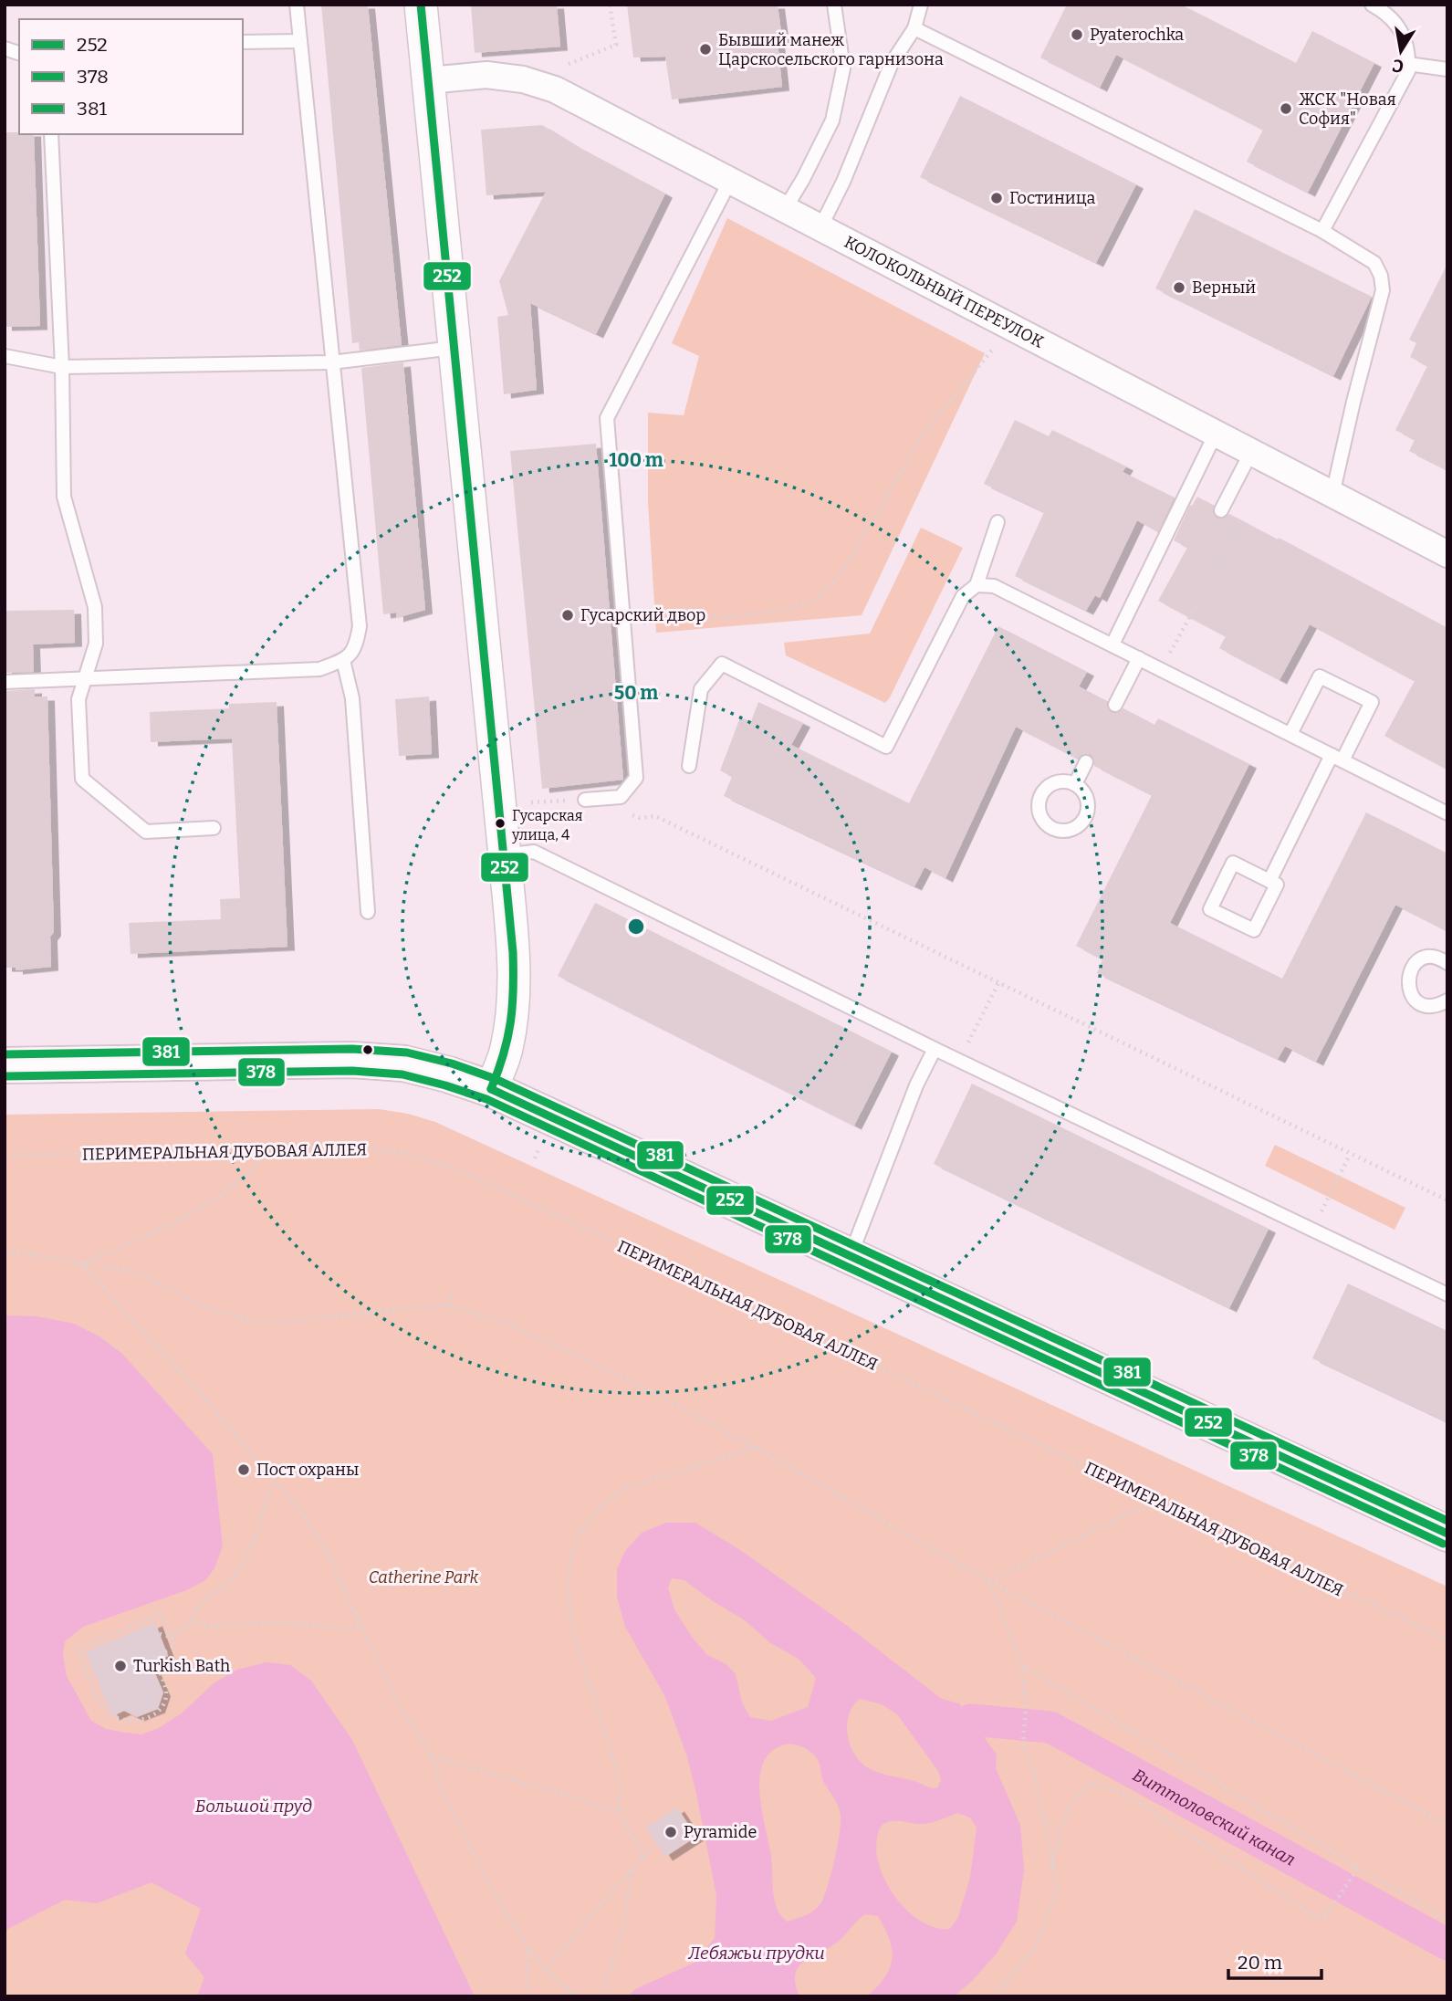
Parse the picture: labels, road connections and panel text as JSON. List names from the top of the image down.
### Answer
{
  "streets": {
    "street": ["КОЛОКОЛЬНЫЙ ПЕРЕУЛОК"],
    "path": ["ПЕРИМЕРАЛЬНАЯ ДУБОВАЯ АЛЛЕЯ"]
  },
  "water": ["Большой пруд", "Виттоловский канал", "Лебяжьи прудки"],
  "parks": ["Catherine Park"],
  "places": [
    "Pyaterochka",
    "Бывший манеж Царскосельского гарнизона",
    "ЖСК \"Новая София\"",
    "Гостиница",
    "Верный",
    "Гусарский двор",
    "Гусарская улица, 4",
    "Пост охраны",
    "Turkish Bath",
    "Pyramide"
  ],
  "lines": ["transit line 252", "transit line 381", "transit line 378"],
  "legend": ["252", "378", "381"],
  "scale_bar": "20 m",
  "north": "bottom",
  "rings": ["100 m", "50 m"]
}
